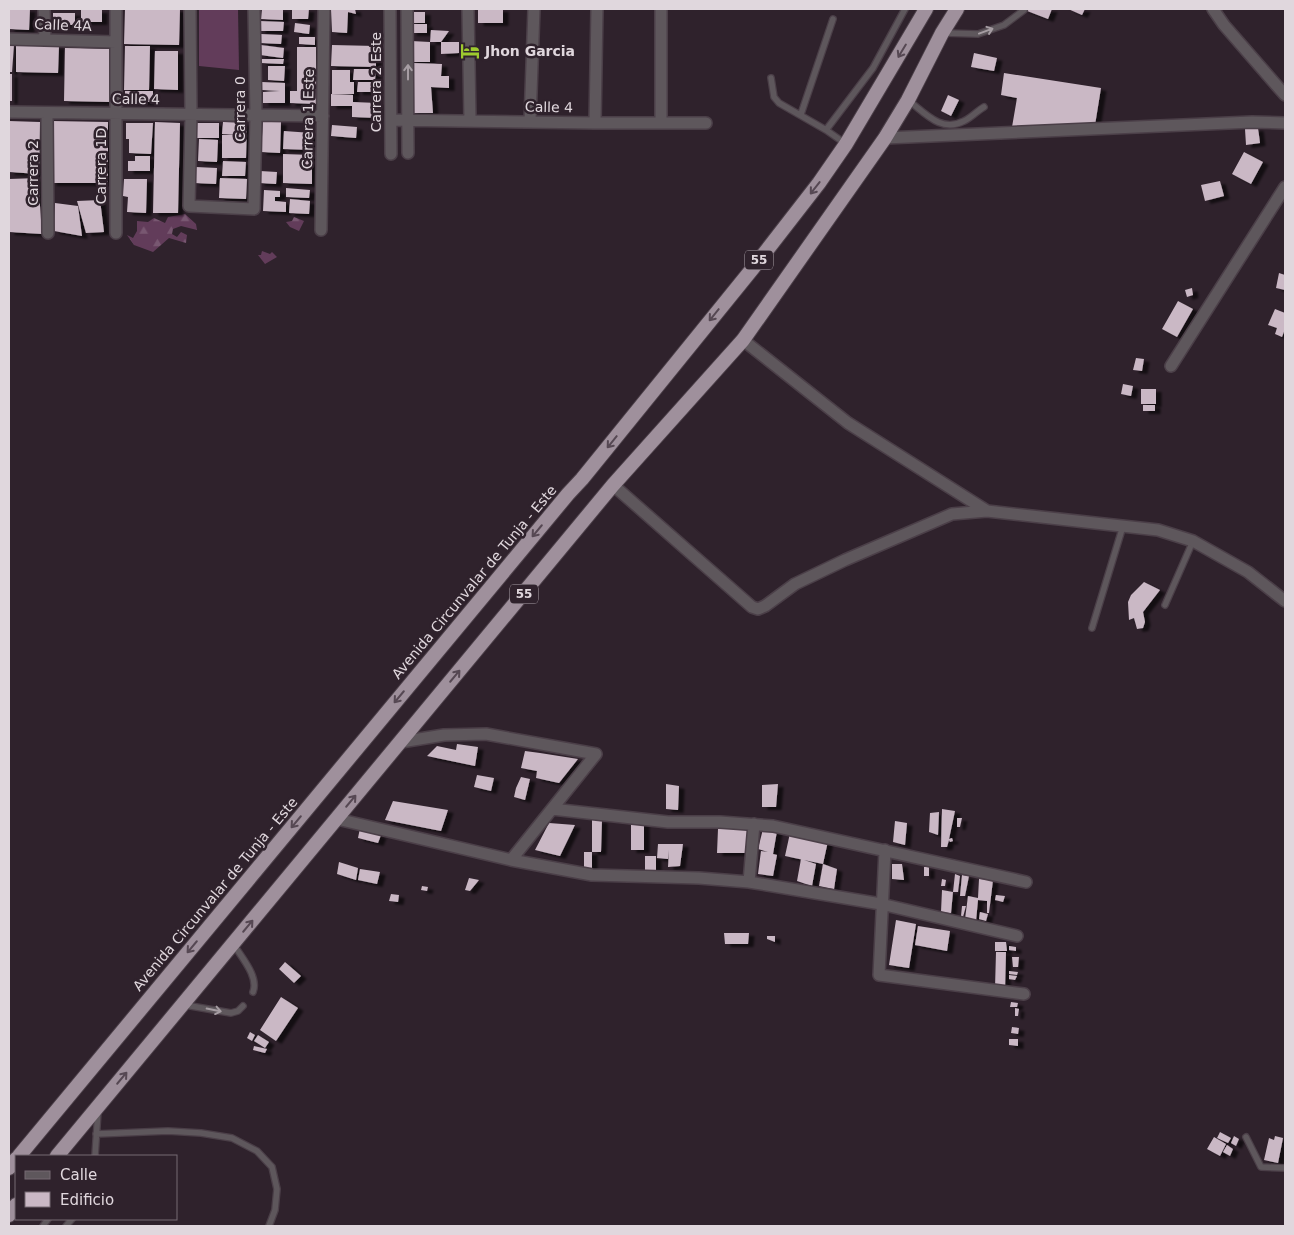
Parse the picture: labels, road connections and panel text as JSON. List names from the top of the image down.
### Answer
{
  "streets": {
    "highway": ["55", "Avenida Circunvalar de Tunja - Este"],
    "street": [
      "Calle 4A",
      "Carrera 2 Este",
      "Calle 4",
      "Carrera 0",
      "Carrera 1 Este",
      "Carrera 1D",
      "Carrera 2"
    ]
  },
  "crossings": [
    ["Calle 4A", "Carrera 1D"],
    ["Carrera 2 Este", "Calle 4"],
    ["Calle 4", "Carrera 0"],
    ["Calle 4", "Carrera 1 Este"],
    ["Calle 4", "Carrera 1D"],
    ["Calle 4", "Carrera 2"]
  ],
  "places": {
    "hotel": ["Jhon Garcia"]
  },
  "legend": ["Calle", "Edificio"]
}
